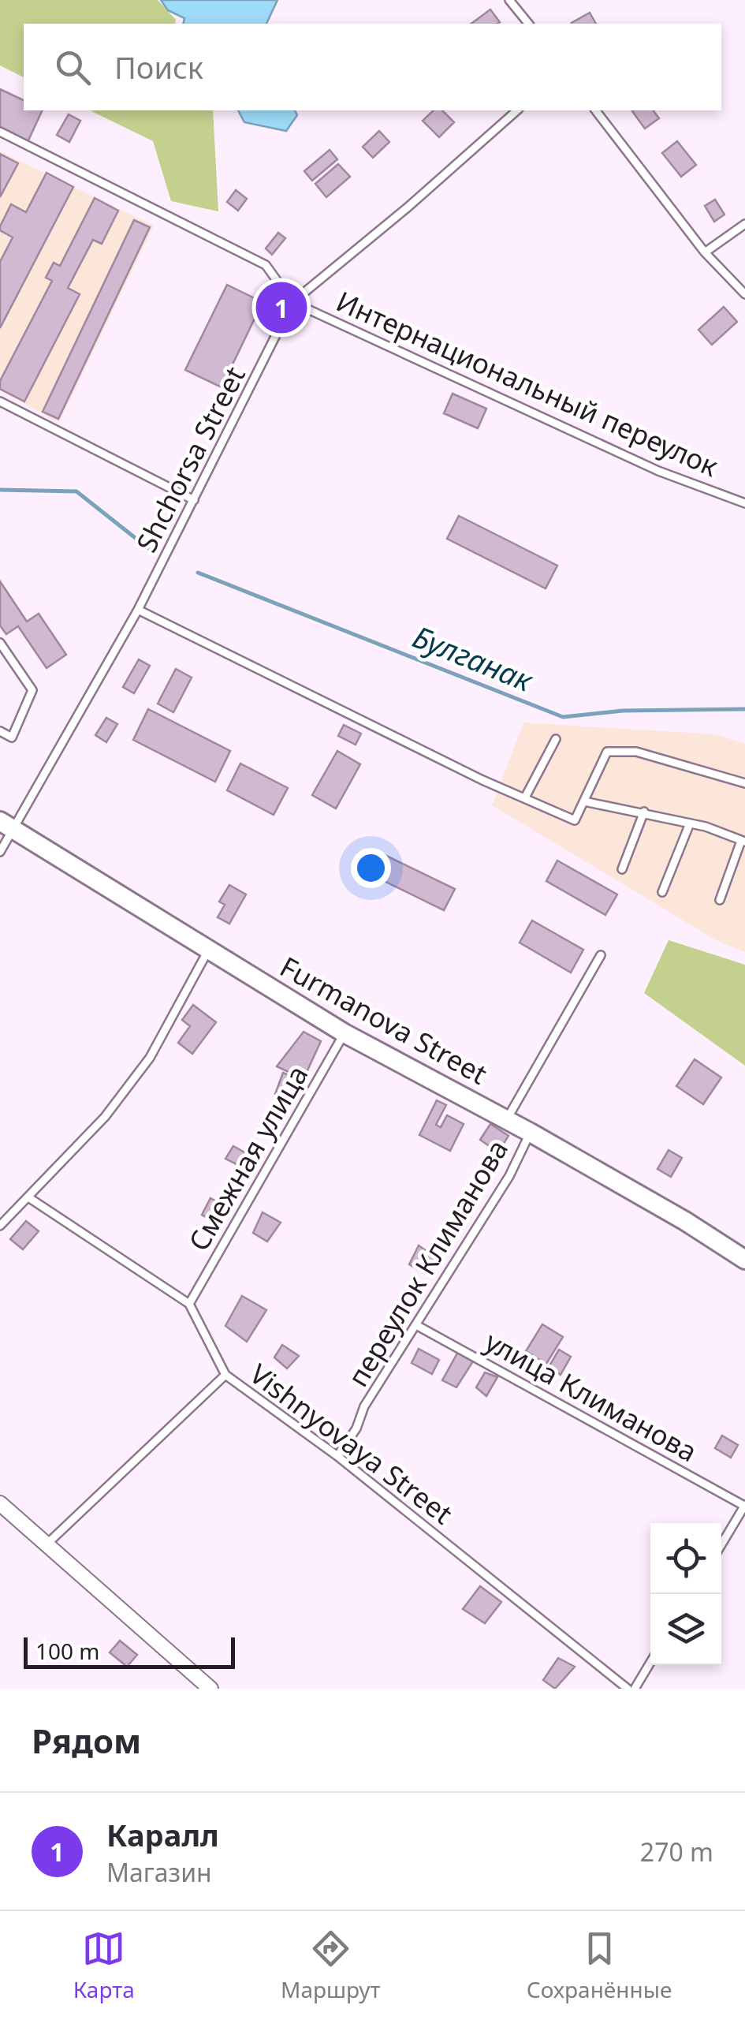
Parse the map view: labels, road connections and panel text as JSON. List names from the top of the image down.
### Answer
{
  "streets": {
    "main road": ["Furmanova Street"],
    "lane": [
      "Интернациональный переулок",
      "Shchorsa Street",
      "Смежная улица",
      "переулок Климанова",
      "улица Климанова",
      "Vishnyovaya Street"
    ]
  },
  "crossings": [
    ["Интернациональный переулок", "Shchorsa Street"],
    ["Shchorsa Street", "Furmanova Street"],
    ["Furmanova Street", "Смежная улица"],
    ["Furmanova Street", "переулок Климанова"],
    ["Смежная улица", "Vishnyovaya Street"],
    ["переулок Климанова", "улица Климанова"],
    ["переулок Климанова", "Vishnyovaya Street"]
  ],
  "water": ["Булганак"],
  "scale_bar": "100 m",
  "page": {
    "search": "Поиск",
    "pins": "1",
    "scale": "100 m",
    "heading": "Рядом",
    "list": [
      {
        "mark": "1",
        "name": "Каралл",
        "note": "Магазин",
        "value": "270 m"
      }
    ],
    "nav": ["Карта", "Маршрут", "Сохранённые"]
  }
}
